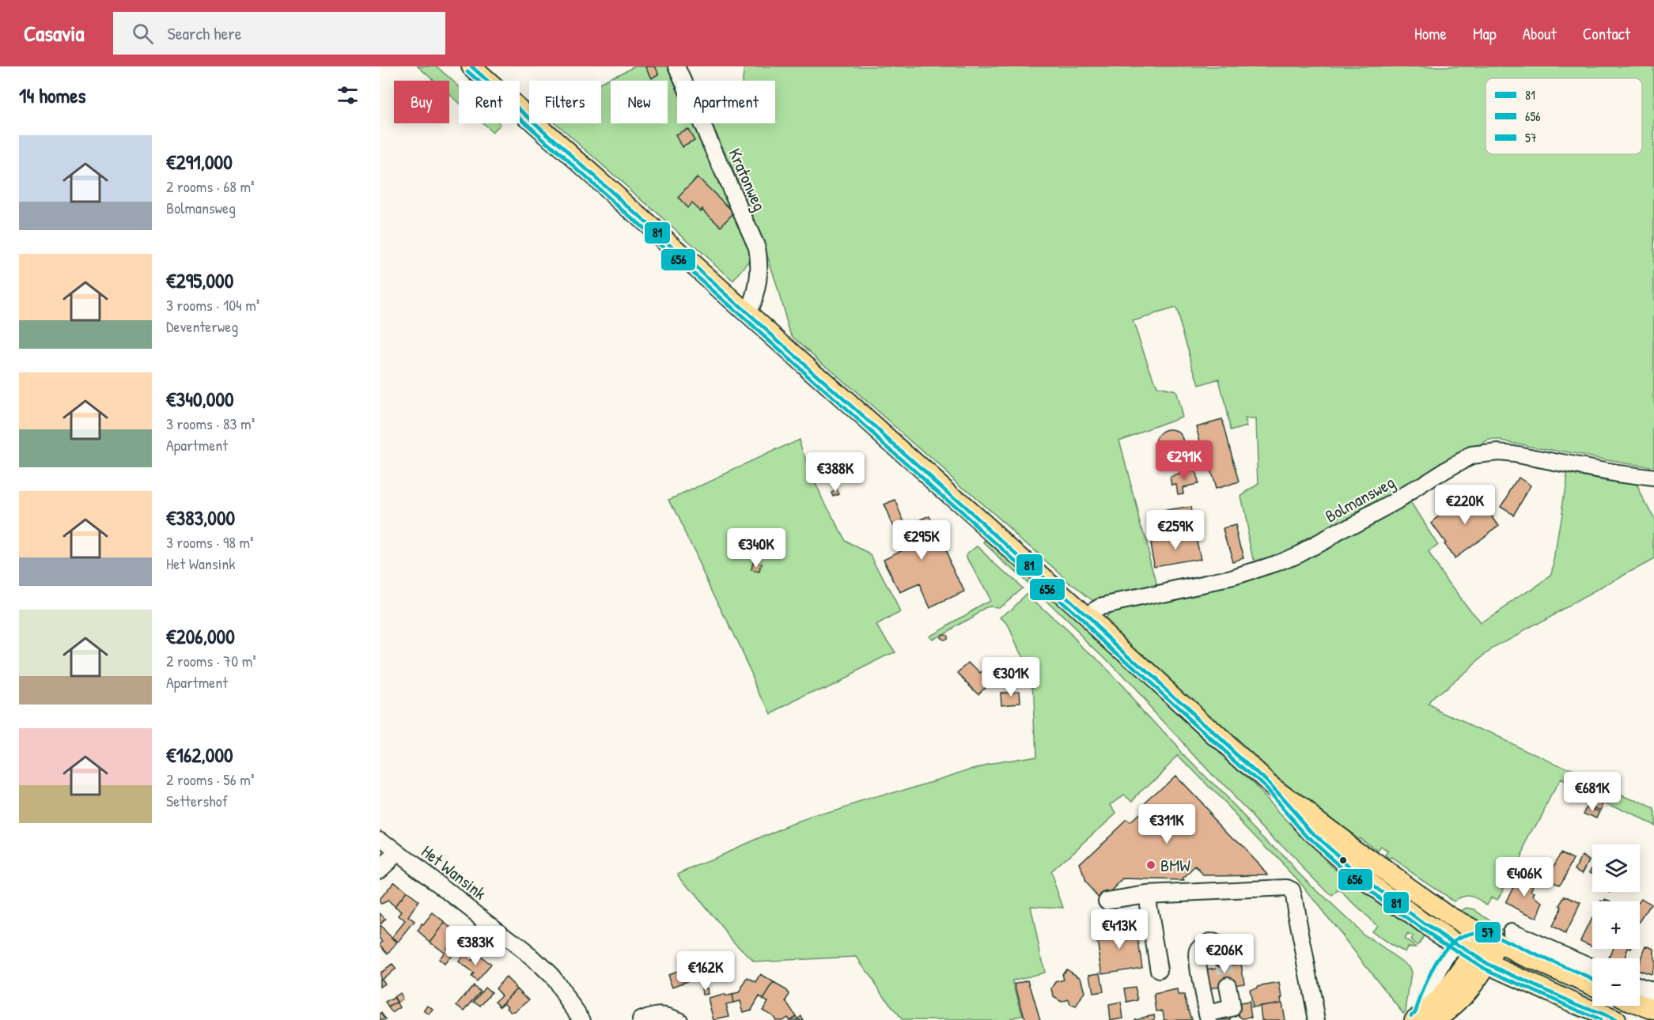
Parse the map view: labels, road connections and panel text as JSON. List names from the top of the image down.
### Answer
{
  "streets": {
    "street": ["Kratonweg", "Bolmansweg", "Het Wansink"]
  },
  "places": ["BMW"],
  "lines": ["transit line 81", "transit line 656", "transit line 57"],
  "legend": ["81", "656", "57"],
  "page": {
    "header": "Casavia",
    "search": "Search here",
    "nav": [
      "Home",
      "Map",
      "About",
      "Contact"
    ],
    "heading": "14 homes",
    "chip": [
      "Buy",
      "Rent",
      "Filters",
      "New",
      "Apartment"
    ],
    "list": [
      {
        "name": "€291,000",
        "note": "2 rooms · 68 m² · Bolmansweg"
      },
      {
        "name": "€295,000",
        "note": "3 rooms · 104 m² · Deventerweg"
      },
      {
        "name": "€340,000",
        "note": "3 rooms · 83 m² · Apartment"
      },
      {
        "name": "€383,000",
        "note": "3 rooms · 98 m² · Het Wansink"
      },
      {
        "name": "€206,000",
        "note": "2 rooms · 70 m² · Apartment"
      },
      {
        "name": "€162,000",
        "note": "2 rooms · 56 m² · Settershof"
      }
    ],
    "price": [
      "€291K",
      "€388K",
      "€220K",
      "€259K",
      "€295K",
      "€340K",
      "€301K",
      "€681K",
      "€311K",
      "€406K",
      "€413K",
      "€383K",
      "€206K",
      "€162K"
    ],
    "map_buttons": ["+", "−"]
  }
}
